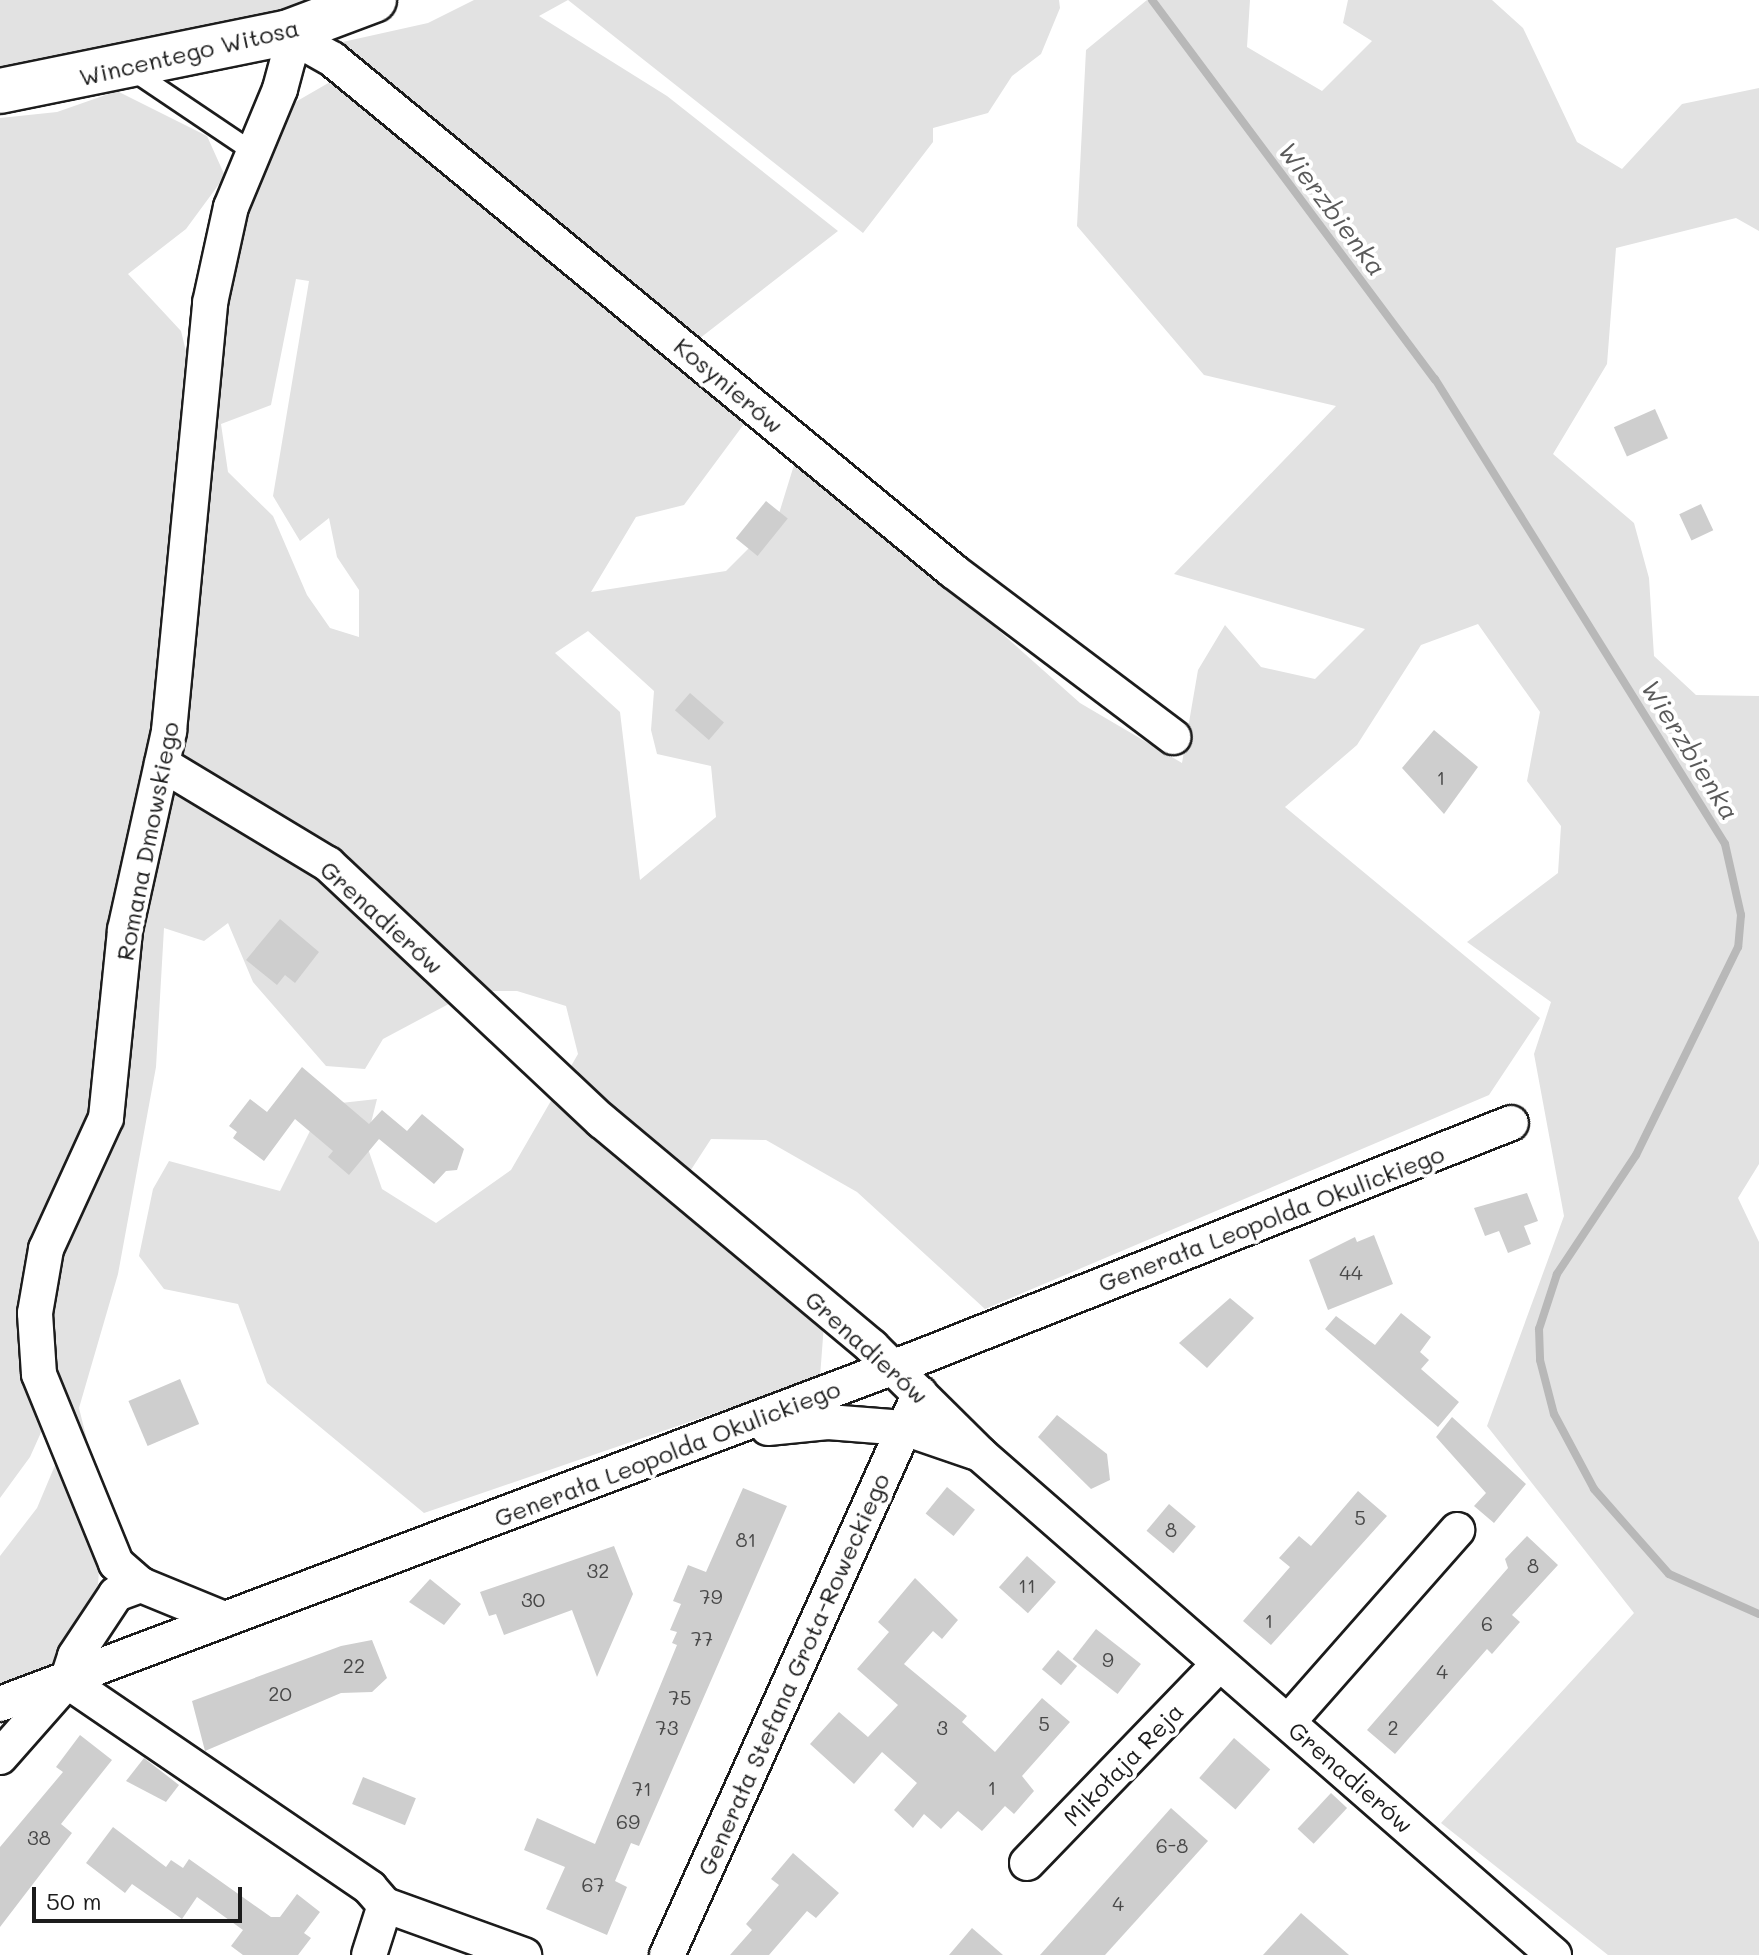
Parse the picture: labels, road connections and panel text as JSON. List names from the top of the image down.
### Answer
{
  "streets": {
    "street": [
      "Wincentego Witosa",
      "Kosynierów",
      "Romana Dmowskiego",
      "Grenadierów",
      "Generała Leopolda Okulickiego",
      "Generała Stefana Grota-Roweckiego",
      "Mikołaja Reja"
    ]
  },
  "crossings": [
    ["Wincentego Witosa", "Kosynierów"],
    ["Wincentego Witosa", "Romana Dmowskiego"],
    ["Kosynierów", "Romana Dmowskiego"],
    ["Romana Dmowskiego", "Grenadierów"],
    ["Grenadierów", "Generała Leopolda Okulickiego"],
    ["Grenadierów", "Generała Stefana Grota-Roweckiego"],
    ["Grenadierów", "Mikołaja Reja"]
  ],
  "water": ["Wierzbienka"],
  "house_numbers": [
    "1",
    "44",
    "5",
    "8",
    "81",
    "8",
    "32",
    "11",
    "79",
    "30",
    "1",
    "6",
    "77",
    "9",
    "22",
    "4",
    "20",
    "75",
    "5",
    "73",
    "3",
    "2",
    "1",
    "71",
    "69",
    "38",
    "6-8",
    "67",
    "4"
  ],
  "scale_bar": "50 m"
}
